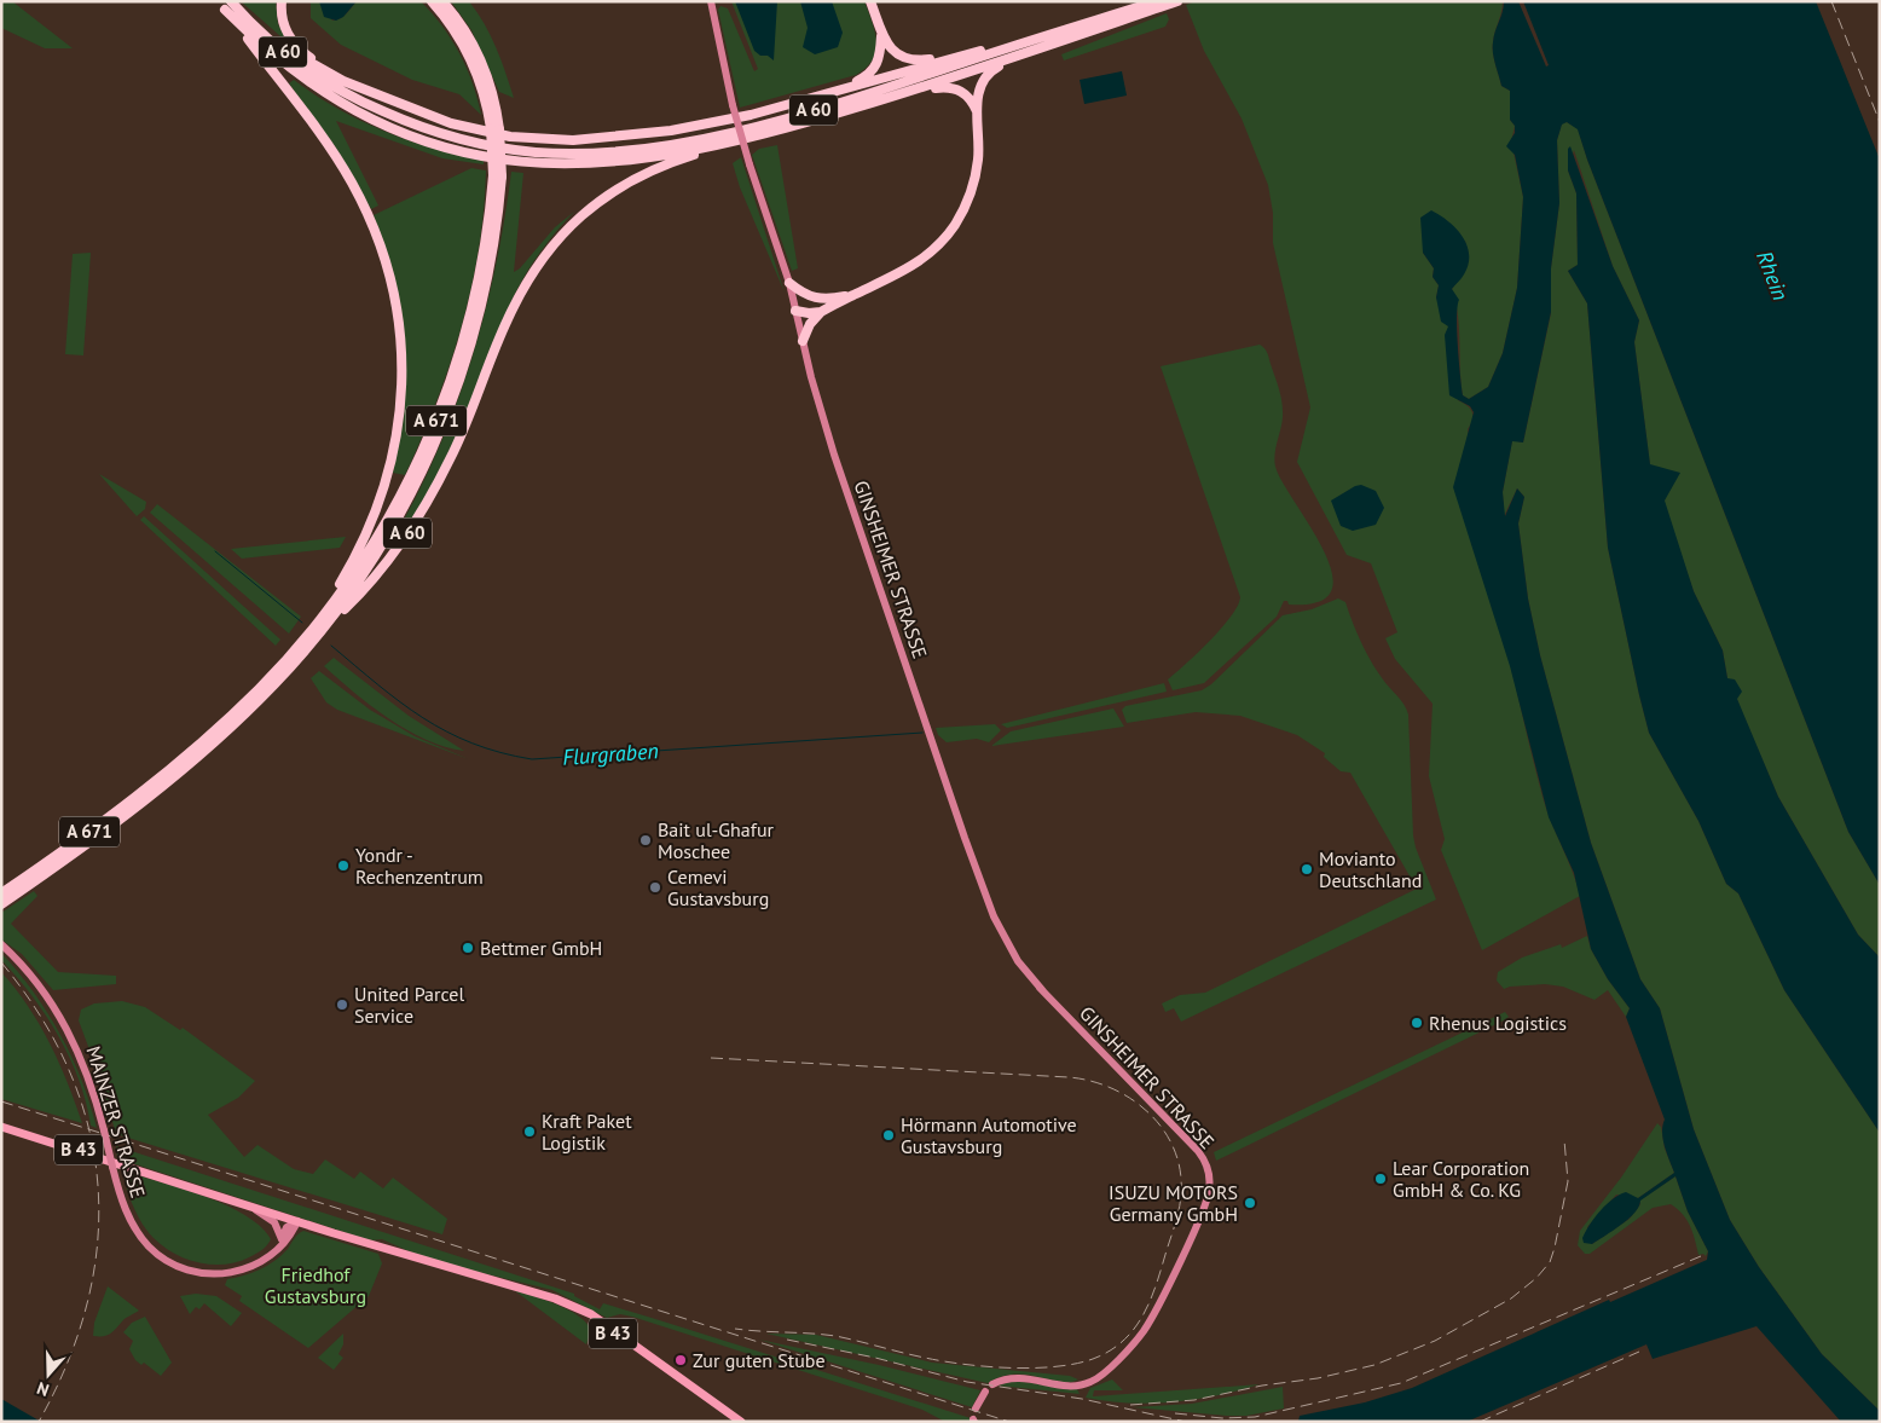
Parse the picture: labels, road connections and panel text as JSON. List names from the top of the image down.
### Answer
{
  "streets": {
    "highway": ["A 60", "A 671"],
    "main road": ["GINSHEIMER STRASSE", "MAINZER STRASSE", "B 43"]
  },
  "crossings": [
    ["A 60", "A 671"]
  ],
  "water": ["Rhein", "Flurgraben"],
  "parks": ["Friedhof Gustavsburg"],
  "places": [
    "Bait ul-Ghafur Moschee",
    "Yondr - Rechenzentrum",
    "Movianto Deutschland",
    "Cemevi Gustavsburg",
    "Bettmer GmbH",
    "United Parcel Service",
    "Rhenus Logistics",
    "Kraft Paket Logistik",
    "Hörmann Automotive Gustavsburg",
    "Lear Corporation GmbH & Co. KG",
    "ISUZU MOTORS Germany GmbH",
    "Zur guten Stube"
  ],
  "north": "bottom"
}
